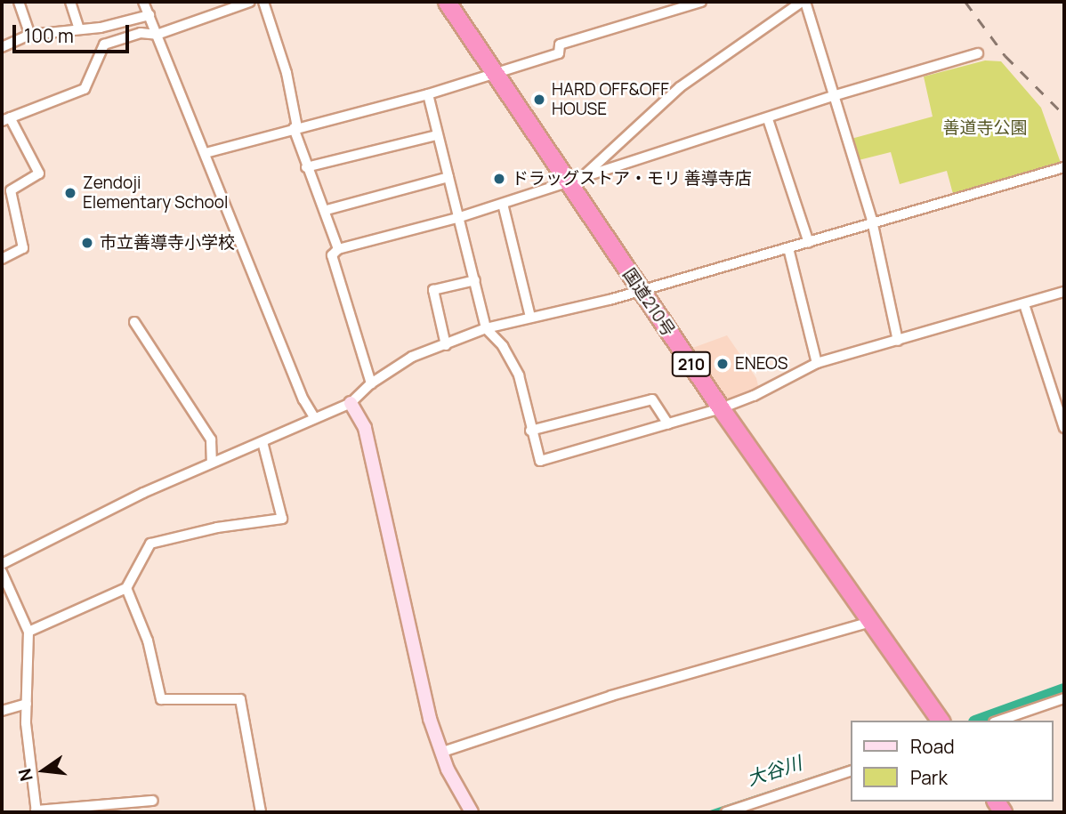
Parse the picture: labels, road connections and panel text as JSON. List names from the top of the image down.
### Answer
{
  "streets": {
    "highway": ["国道210号", "210"]
  },
  "water": ["大谷川"],
  "parks": ["善道寺公園"],
  "places": [
    "HARD OFF&OFF HOUSE",
    "ドラッグストア・モリ 善導寺店",
    "Zendoji Elementary School",
    "市立善導寺小学校",
    "ENEOS"
  ],
  "legend": ["Road", "Park"],
  "scale_bar": "100 m",
  "north": "left"
}
